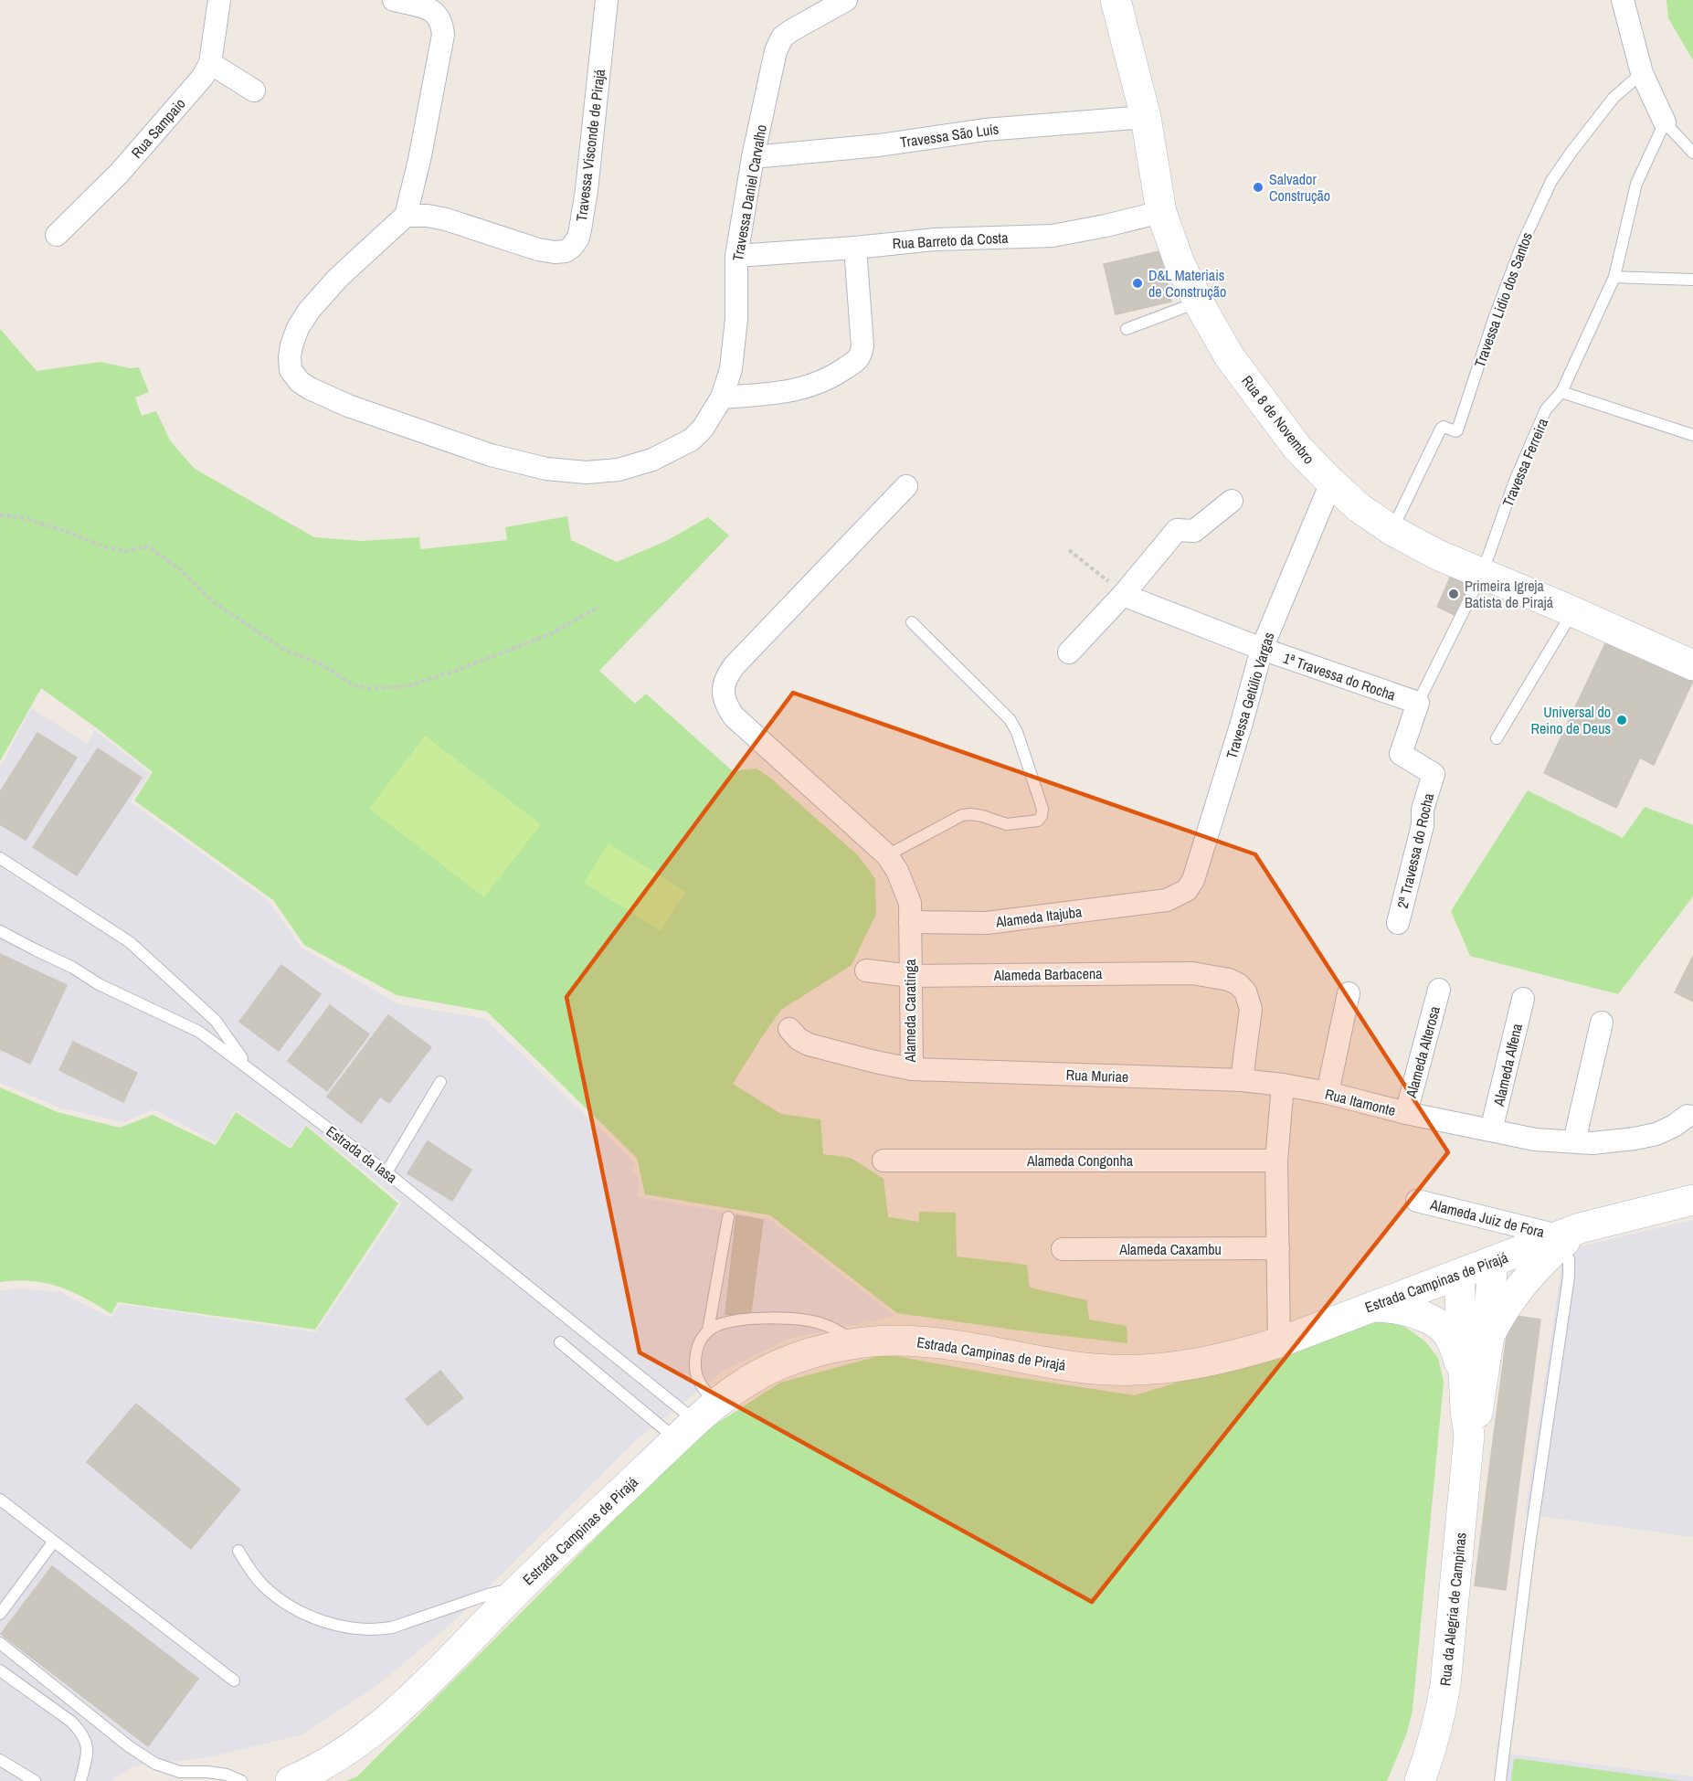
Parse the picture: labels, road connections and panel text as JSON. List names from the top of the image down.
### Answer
{
  "streets": {
    "main road": ["Rua 8 de Novembro", "Estrada Campinas de Pirajá", "Rua da Alegria de Campinas"],
    "street": [
      "Rua Sampaio",
      "Travessa São Luís",
      "Travessa Visconde de Pirajá",
      "Travessa Daniel Carvalho",
      "Rua Barreto da Costa",
      "1ª Travessa do Rocha",
      "Travessa Getúlio Vargas",
      "2ª Travessa do Rocha",
      "Alameda Itajuba",
      "Alameda Barbacena",
      "Alameda Caratinga",
      "Alameda Alterosa",
      "Alameda Alfena",
      "Rua Muriae",
      "Rua Itamonte",
      "Alameda Congonha",
      "Alameda Juiz de Fora",
      "Alameda Caxambu"
    ],
    "lane": ["Travessa Lidio dos Santos", "Travessa Ferreira", "Estrada da Iasa"]
  },
  "crossings": [
    ["Travessa São Luís", "Travessa Daniel Carvalho"],
    ["Travessa São Luís", "Rua 8 de Novembro"],
    ["Travessa Visconde de Pirajá", "Travessa Daniel Carvalho"],
    ["Travessa Daniel Carvalho", "Rua Barreto da Costa"],
    ["Rua Barreto da Costa", "Rua 8 de Novembro"],
    ["Travessa Lidio dos Santos", "Rua 8 de Novembro"],
    ["Rua 8 de Novembro", "Travessa Ferreira"],
    ["Rua 8 de Novembro", "Travessa Getúlio Vargas"],
    ["Travessa Ferreira", "1ª Travessa do Rocha"],
    ["Travessa Ferreira", "2ª Travessa do Rocha"],
    ["1ª Travessa do Rocha", "Travessa Getúlio Vargas"],
    ["1ª Travessa do Rocha", "2ª Travessa do Rocha"],
    ["Travessa Getúlio Vargas", "Alameda Itajuba"],
    ["Alameda Itajuba", "Alameda Caratinga"],
    ["Alameda Barbacena", "Alameda Caratinga"],
    ["Alameda Barbacena", "Rua Muriae"],
    ["Alameda Caratinga", "Rua Muriae"],
    ["Alameda Alterosa", "Rua Itamonte"],
    ["Alameda Alfena", "Rua Itamonte"],
    ["Rua Muriae", "Rua Itamonte"],
    ["Estrada da Iasa", "Estrada Campinas de Pirajá"],
    ["Alameda Juiz de Fora", "Estrada Campinas de Pirajá"],
    ["Estrada Campinas de Pirajá", "Rua da Alegria de Campinas"]
  ],
  "places": [
    "Salvador Construção",
    "D&L Materiais de Construção",
    "Primeira Igreja Batista de Pirajá",
    "Universal do Reino de Deus"
  ]
}
